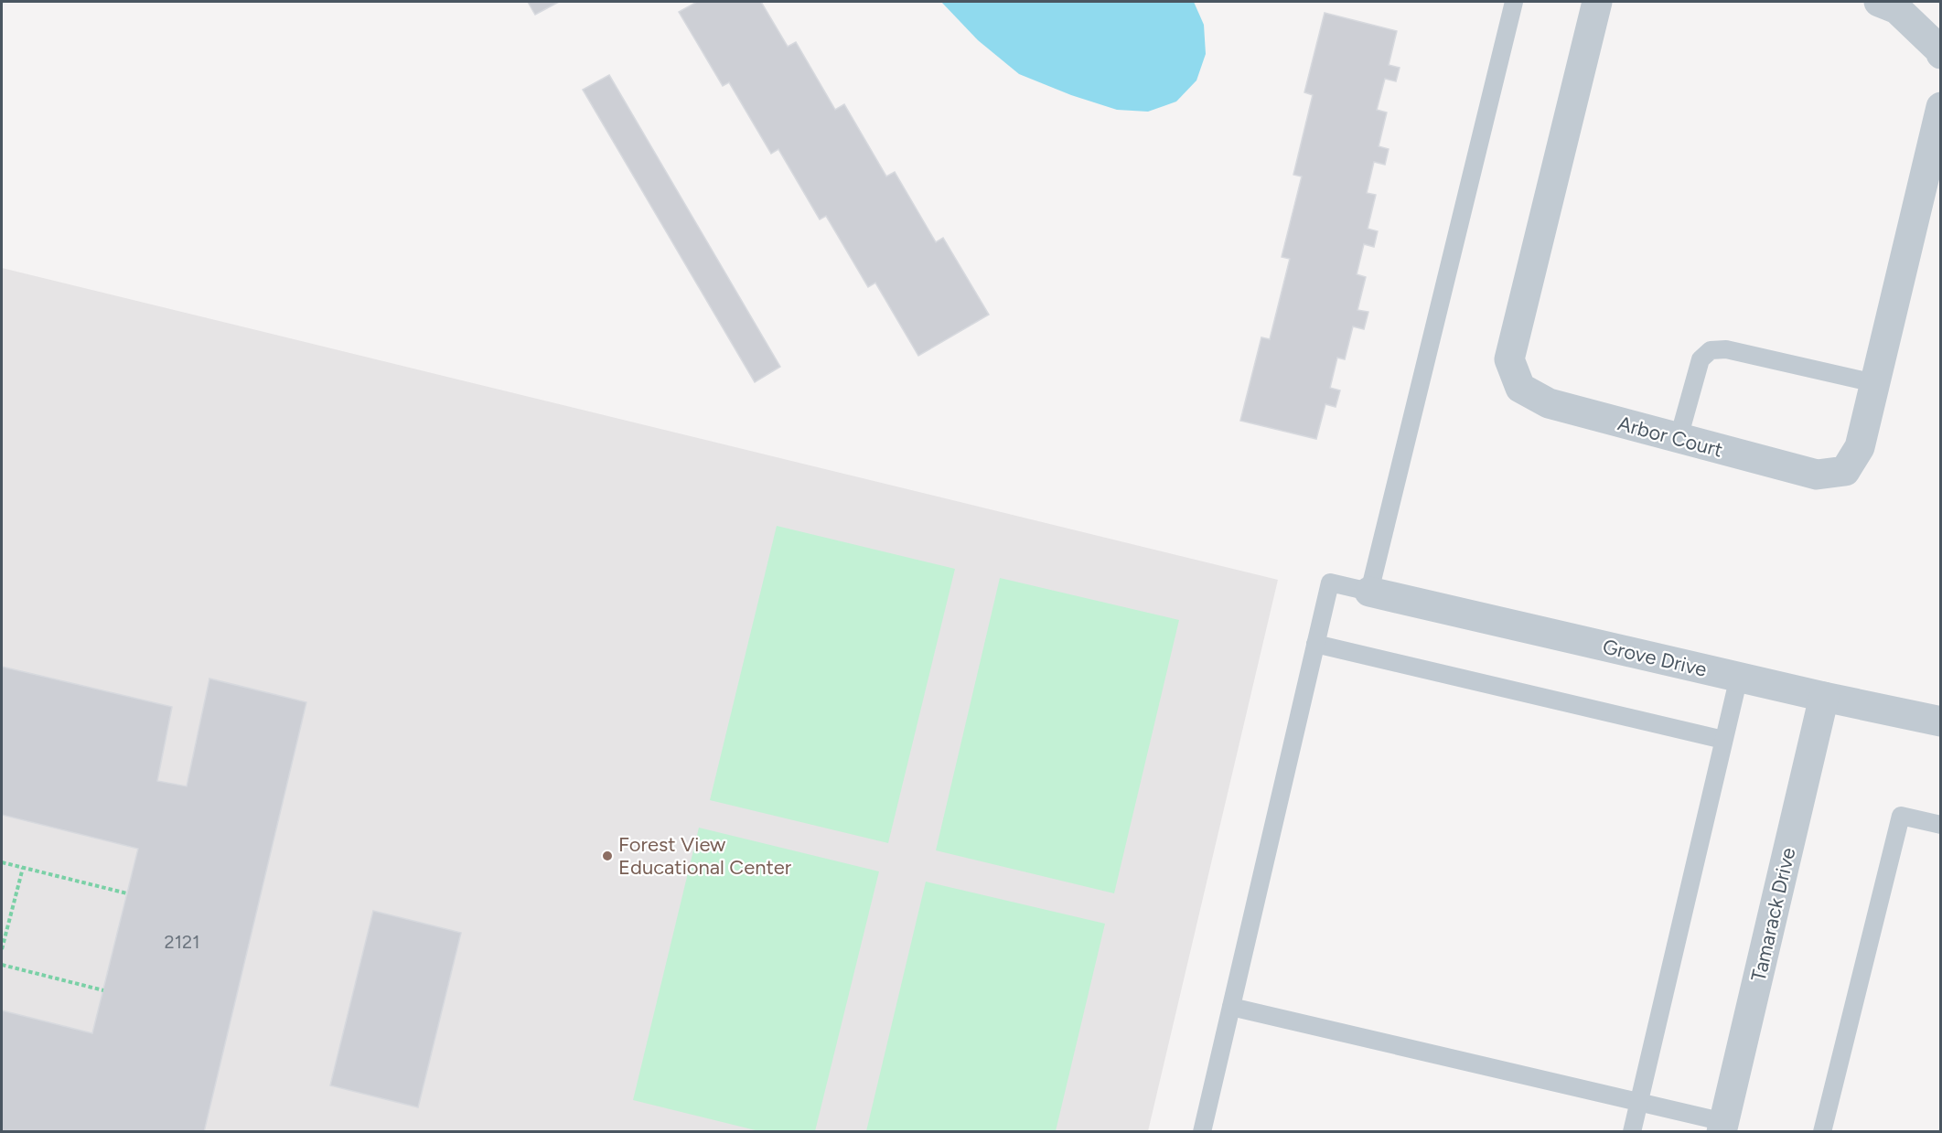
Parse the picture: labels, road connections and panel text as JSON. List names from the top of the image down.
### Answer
{
  "streets": {
    "street": ["Arbor Court", "Grove Drive", "Tamarack Drive"]
  },
  "crossings": [
    ["Grove Drive", "Tamarack Drive"]
  ],
  "places": ["Forest View Educational Center"],
  "house_numbers": ["2121"]
}
